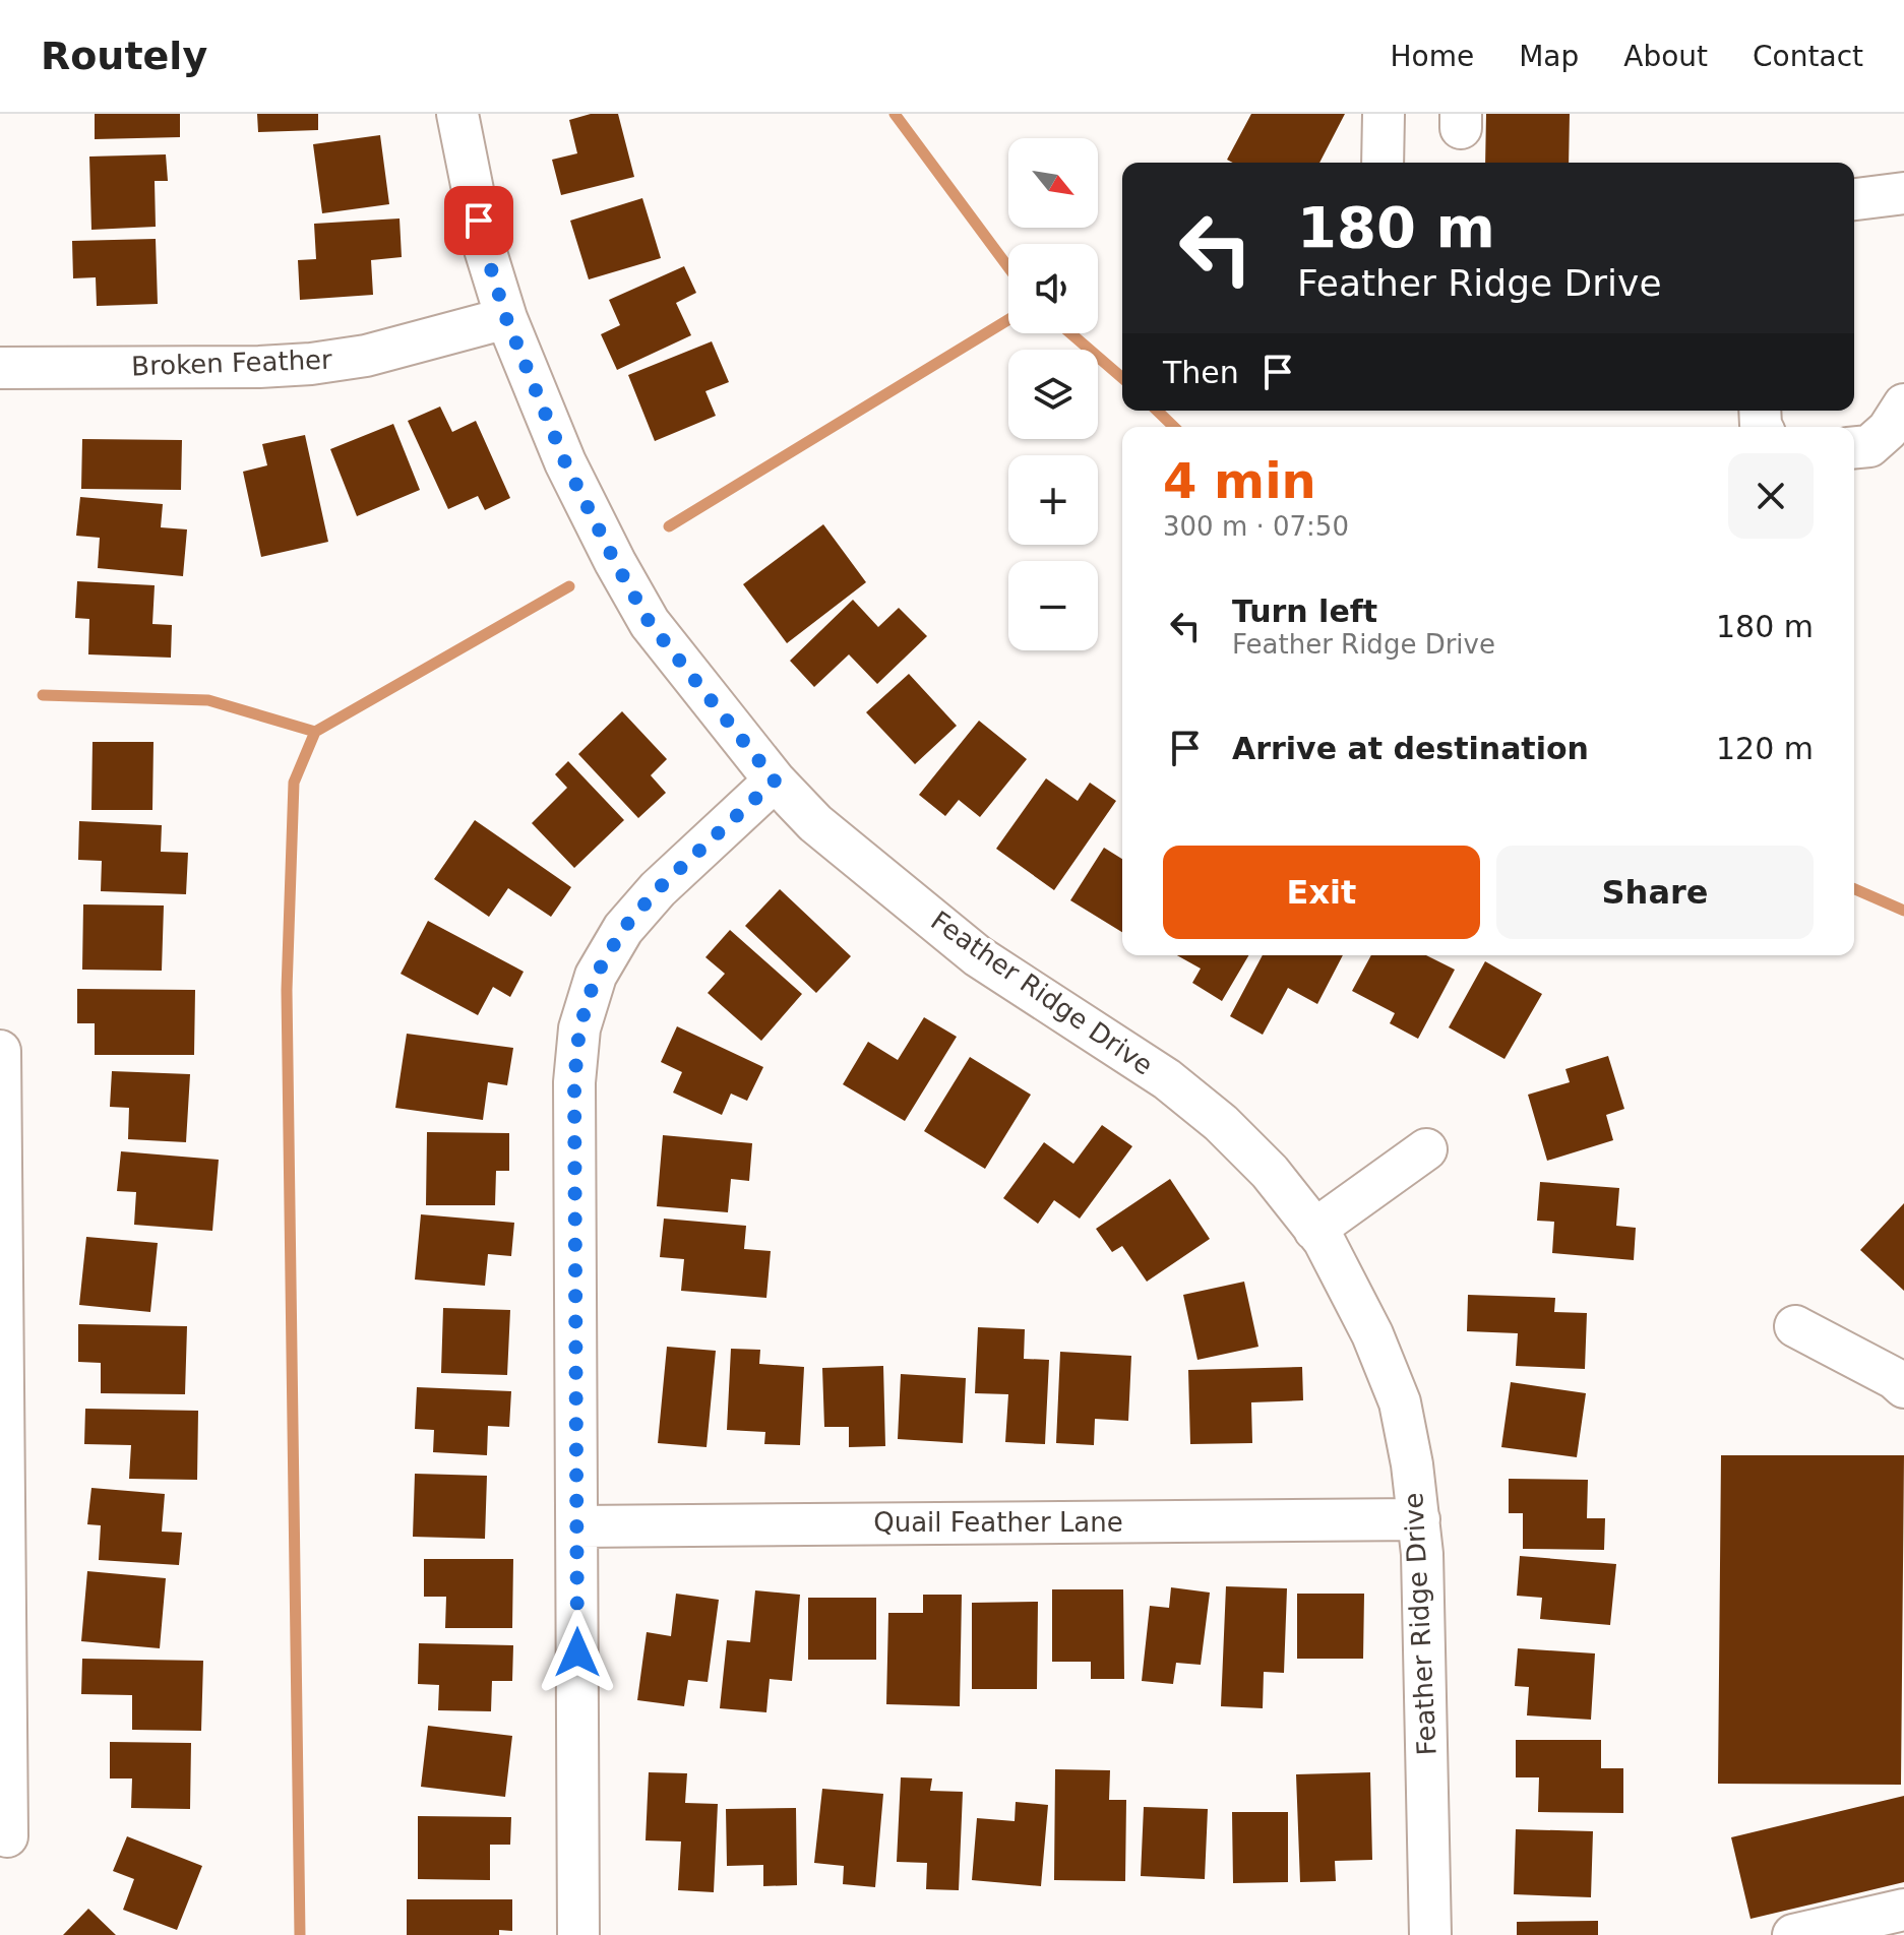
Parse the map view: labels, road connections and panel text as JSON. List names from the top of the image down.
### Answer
{
  "streets": {
    "street": ["Broken Feather", "Feather Ridge Drive", "Quail Feather Lane"]
  },
  "crossings": [
    ["Broken Feather", "Feather Ridge Drive"],
    ["Feather Ridge Drive", "Quail Feather Lane"]
  ],
  "north": "bottom right",
  "page": {
    "header": "Routely",
    "nav": [
      "Home",
      "Map",
      "About",
      "Contact"
    ],
    "map_buttons": ["+", "−"],
    "turn": ["180 m", "Feather Ridge Drive"],
    "then": "Then",
    "heading": ["4 min", "300 m · 07:50"],
    "list": [
      {
        "name": "Turn left",
        "note": "Feather Ridge Drive",
        "value": "180 m"
      },
      {
        "name": "Arrive at destination",
        "value": "120 m"
      }
    ],
    "buttons": ["Exit", "Share"]
  }
}
